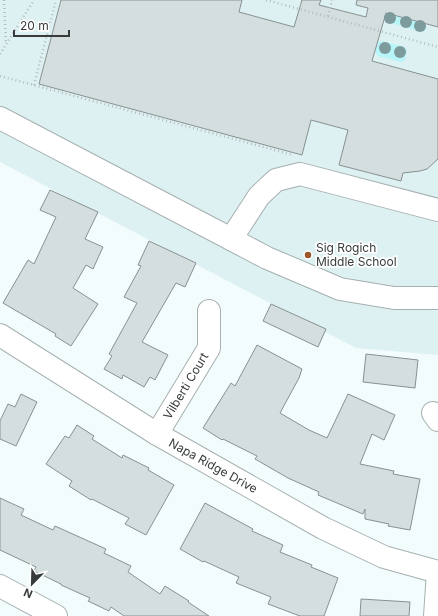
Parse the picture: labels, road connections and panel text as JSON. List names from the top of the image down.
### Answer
{
  "streets": {
    "street": ["Vilberti Court", "Napa Ridge Drive"]
  },
  "crossings": [
    ["Vilberti Court", "Napa Ridge Drive"]
  ],
  "places": ["Sig Rogich Middle School"],
  "scale_bar": "20 m",
  "north": "bottom left"
}
